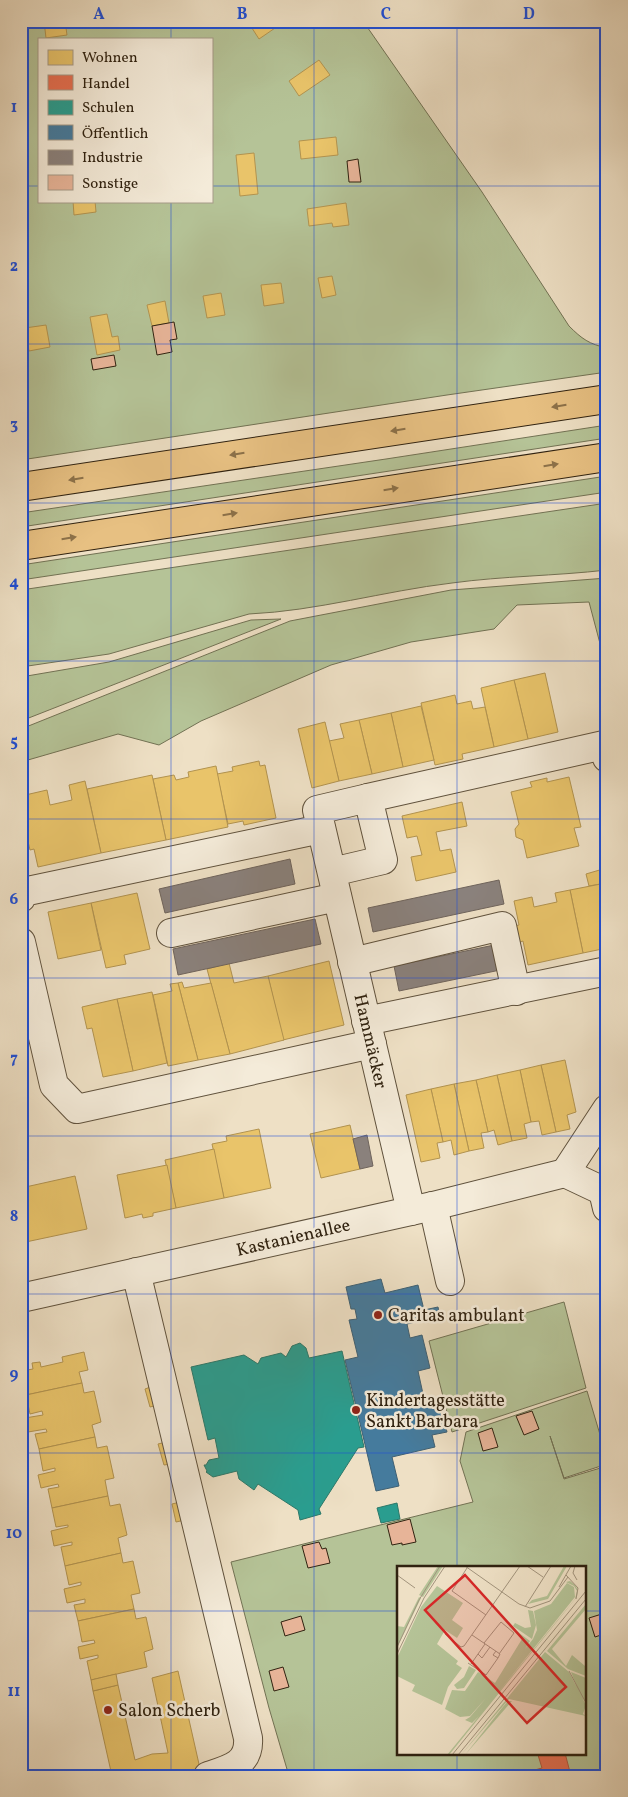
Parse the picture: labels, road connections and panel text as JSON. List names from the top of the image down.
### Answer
{
  "streets": {
    "street": ["Hammäcker", "Kastanienallee"]
  },
  "crossings": [
    ["Hammäcker", "Kastanienallee"]
  ],
  "places": ["Caritas ambulant", "Kindertagesstätte Sankt Barbara", "Salon Scherb"],
  "legend": [
    "Wohnen",
    "Handel",
    "Schulen",
    "Öffentlich",
    "Industrie",
    "Sonstige"
  ],
  "grid": {
    "columns": [
      "A",
      "B",
      "C",
      "D"
    ],
    "rows": [
      "1",
      "2",
      "3",
      "4",
      "5",
      "6",
      "7",
      "8",
      "9",
      "10",
      "11"
    ]
  }
}
